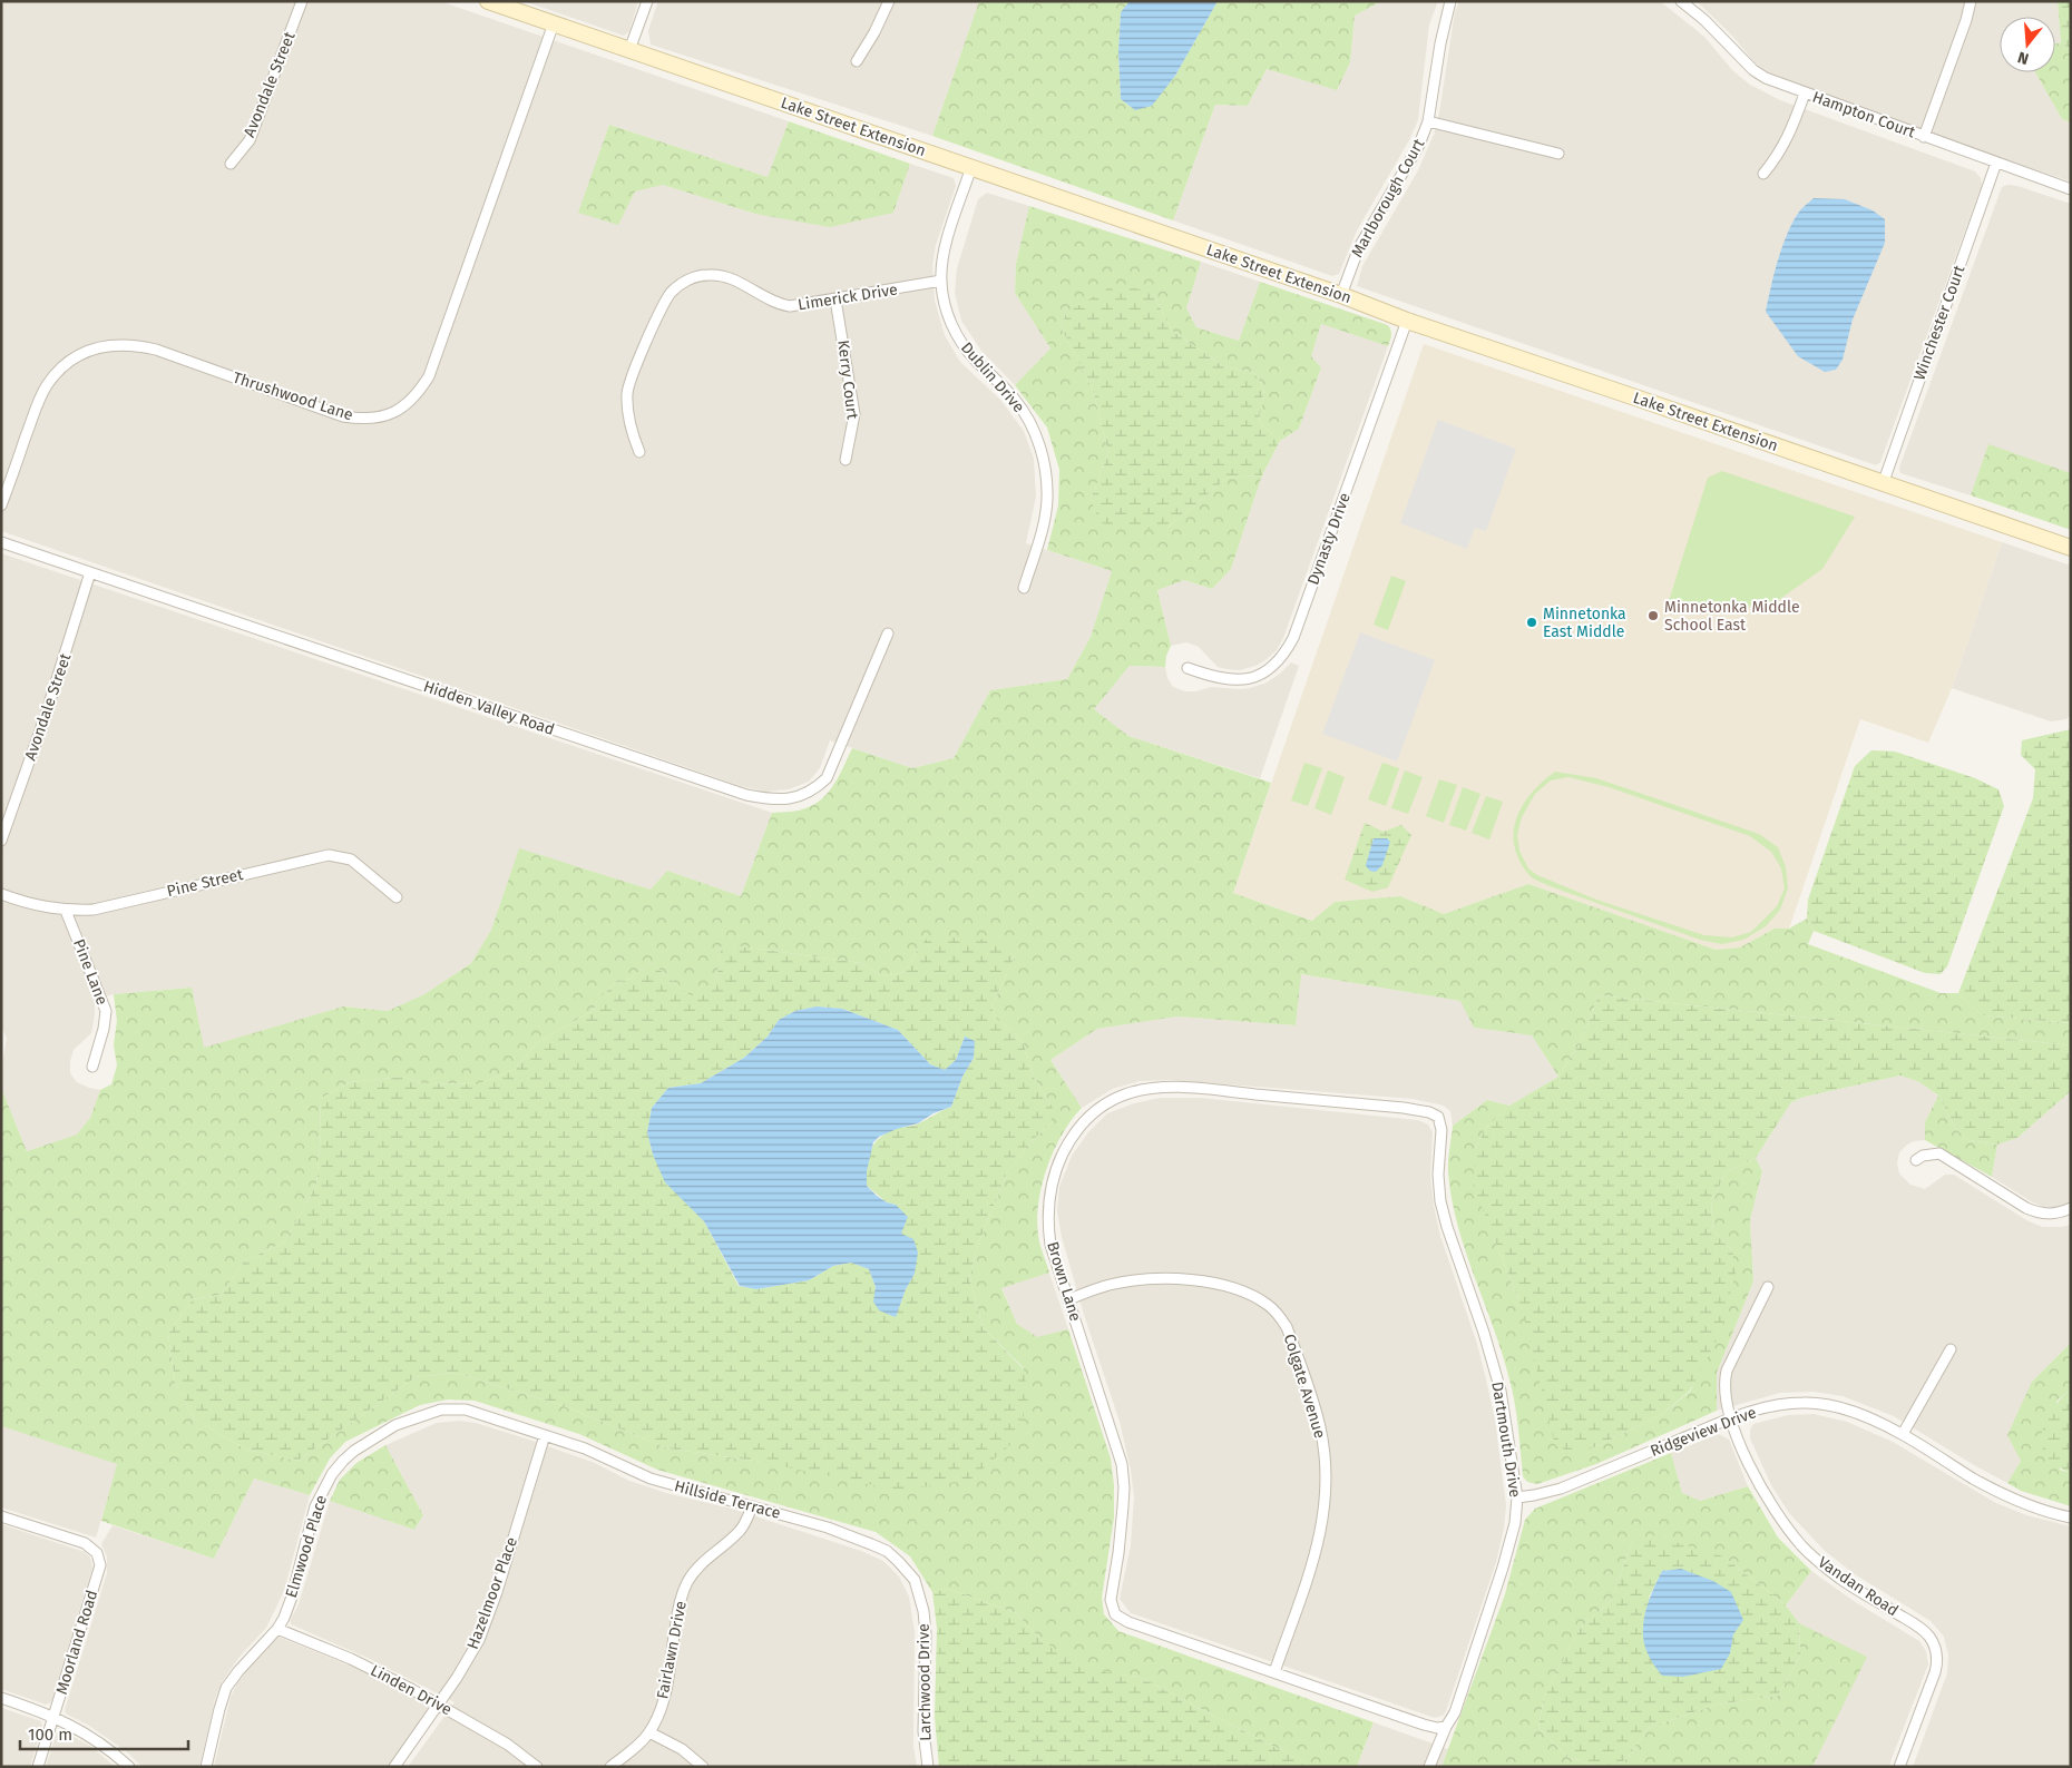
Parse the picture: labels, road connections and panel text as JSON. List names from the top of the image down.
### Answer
{
  "streets": {
    "street": [
      "Avondale Street",
      "Hampton Court",
      "Lake Street Extension",
      "Marlborough Court",
      "Limerick Drive",
      "Winchester Court",
      "Dublin Drive",
      "Kerry Court",
      "Thrushwood Lane",
      "Dynasty Drive",
      "Hidden Valley Road",
      "Pine Street",
      "Pine Lane",
      "Brown Lane",
      "Colgate Avenue",
      "Ridgeview Drive",
      "Dartmouth Drive",
      "Hillside Terrace",
      "Elmwood Place",
      "Vandan Road",
      "Hazelmoor Place",
      "Moorland Road",
      "Fairlawn Drive",
      "Larchwood Drive",
      "Linden Drive"
    ]
  },
  "crossings": [
    ["Avondale Street", "Hidden Valley Road"],
    ["Hampton Court", "Winchester Court"],
    ["Lake Street Extension", "Marlborough Court"],
    ["Lake Street Extension", "Winchester Court"],
    ["Lake Street Extension", "Dublin Drive"],
    ["Lake Street Extension", "Thrushwood Lane"],
    ["Lake Street Extension", "Dynasty Drive"],
    ["Limerick Drive", "Dublin Drive"],
    ["Limerick Drive", "Kerry Court"],
    ["Pine Street", "Pine Lane"],
    ["Brown Lane", "Colgate Avenue"],
    ["Brown Lane", "Dartmouth Drive"],
    ["Ridgeview Drive", "Dartmouth Drive"],
    ["Ridgeview Drive", "Vandan Road"],
    ["Hillside Terrace", "Elmwood Place"],
    ["Hillside Terrace", "Hazelmoor Place"],
    ["Hillside Terrace", "Fairlawn Drive"],
    ["Hillside Terrace", "Larchwood Drive"],
    ["Elmwood Place", "Hazelmoor Place"],
    ["Elmwood Place", "Linden Drive"],
    ["Hazelmoor Place", "Linden Drive"]
  ],
  "places": ["Minnetonka Middle School East", "Minnetonka East Middle"],
  "scale_bar": "100 m",
  "north": "bottom"
}
